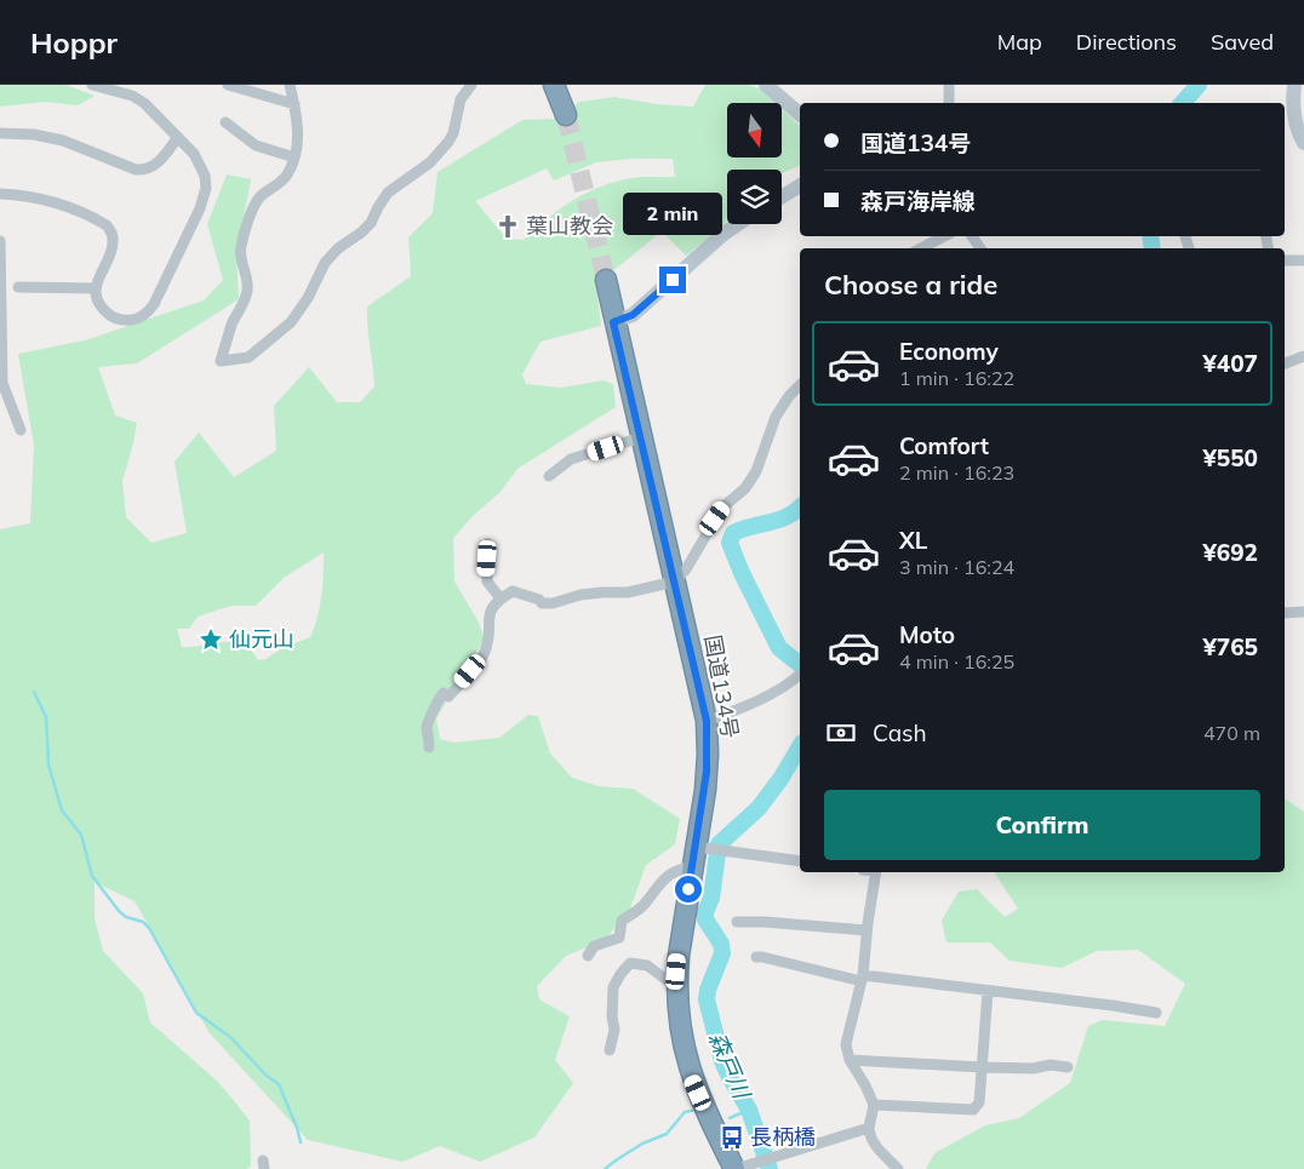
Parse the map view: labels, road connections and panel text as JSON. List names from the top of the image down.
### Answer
{
  "streets": {
    "highway": ["国道134号"]
  },
  "water": ["森戸川"],
  "places": {
    "church": ["葉山教会"],
    "place": ["仙元山"],
    "bus stop": ["長柄橋"]
  },
  "north": "bottom",
  "page": {
    "header": "Hoppr",
    "nav": ["Map", "Directions", "Saved"],
    "banner": ["国道134号", "森戸海岸線"],
    "bubble": "2 min",
    "heading": "Choose a ride",
    "list": [
      {
        "name": "Economy",
        "note": "1 min · 16:22",
        "value": "¥407"
      },
      {
        "name": "Comfort",
        "note": "2 min · 16:23",
        "value": "¥550"
      },
      {
        "name": "XL",
        "note": "3 min · 16:24",
        "value": "¥692"
      },
      {
        "name": "Moto",
        "note": "4 min · 16:25",
        "value": "¥765"
      }
    ],
    "pay": ["Cash", "470 m"],
    "buttons": "Confirm"
  }
}
